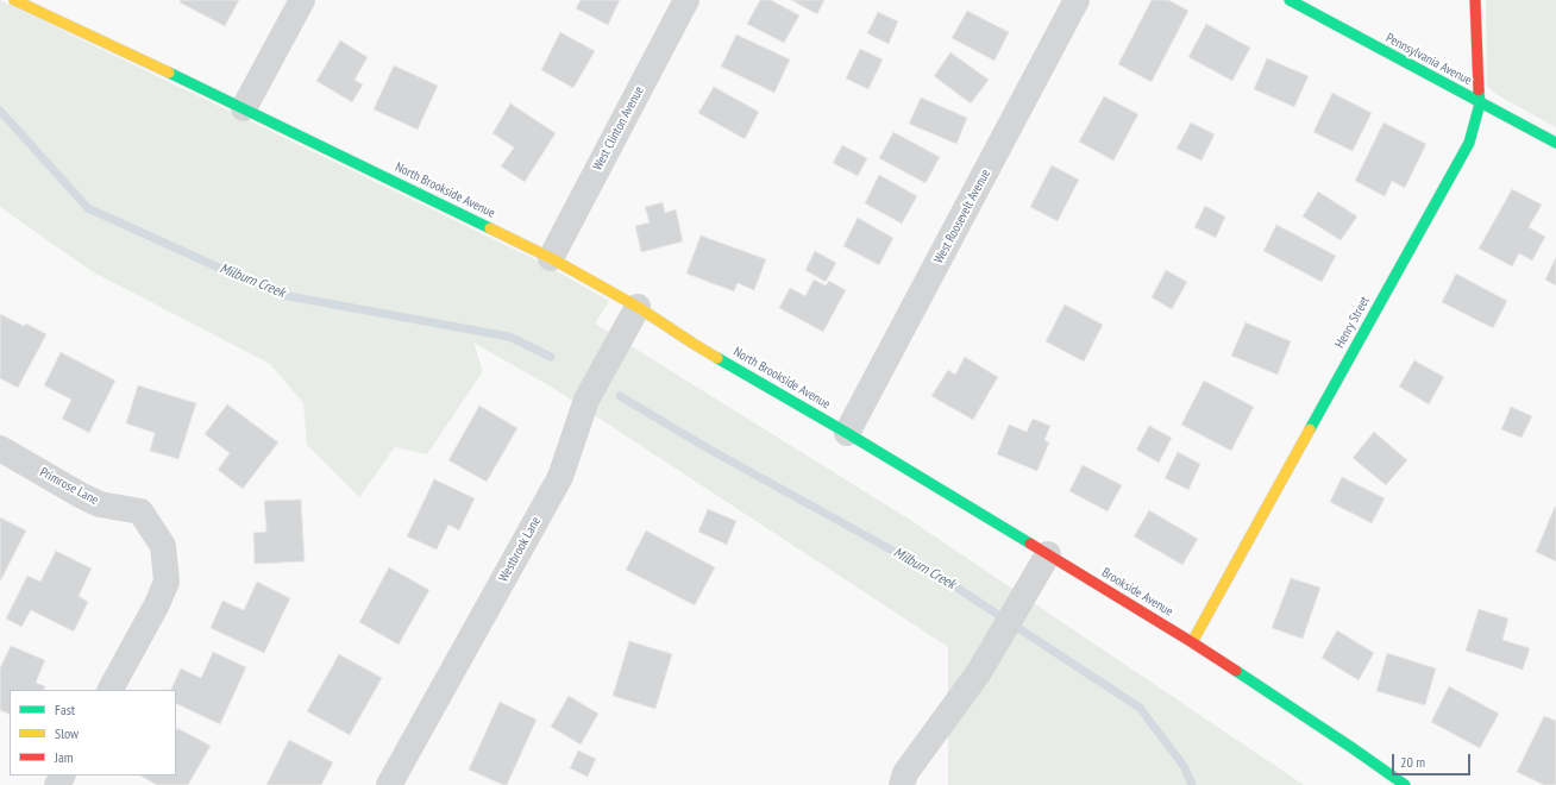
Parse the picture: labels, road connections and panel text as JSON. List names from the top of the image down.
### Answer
{
  "streets": {
    "main road": [
      "Pennsylvania Avenue",
      "North Brookside Avenue",
      "Henry Street",
      "Brookside Avenue"
    ],
    "street": [
      "West Clinton Avenue",
      "West Roosevelt Avenue",
      "Primrose Lane",
      "Westbrook Lane"
    ]
  },
  "crossings": [
    ["Pennsylvania Avenue", "Henry Street"],
    ["West Clinton Avenue", "North Brookside Avenue"],
    ["North Brookside Avenue", "West Roosevelt Avenue"],
    ["North Brookside Avenue", "Westbrook Lane"],
    ["North Brookside Avenue", "Brookside Avenue"],
    ["West Roosevelt Avenue", "Brookside Avenue"],
    ["Henry Street", "Brookside Avenue"]
  ],
  "water": ["Milburn Creek"],
  "legend": ["Fast", "Slow", "Jam"],
  "scale_bar": "20 m"
}
